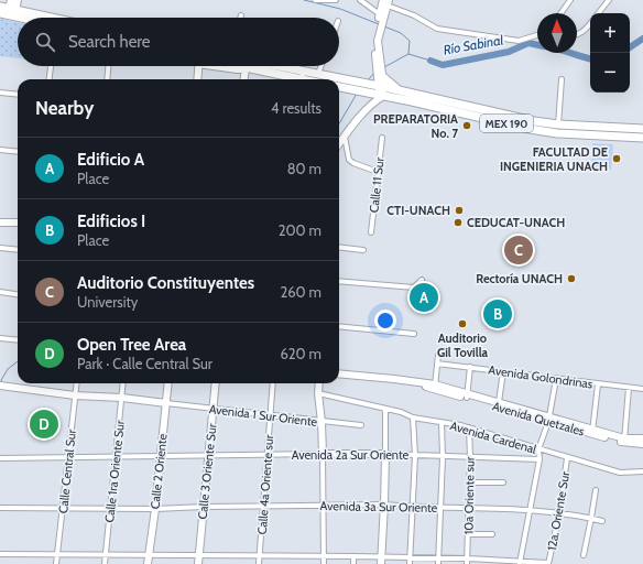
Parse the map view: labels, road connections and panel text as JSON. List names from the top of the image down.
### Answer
{
  "streets": {
    "main road": [
      "MEX 190",
      "Avenida Quetzales",
      "Avenida 2a Sur Oriente",
      "Calle 2 Oriente",
      "Calle 3 Oriente Sur"
    ],
    "street": [
      "Calle 11 Sur",
      "Avenida Golondrinas",
      "Avenida 1 Sur Oriente",
      "Avenida Cardenal",
      "Calle Central Sur",
      "Calle 1ra Oriente Sur",
      "Calle 4a Oriente sur",
      "10a Oriente sur",
      "Avenida 3a Sur Oriente",
      "12a. Oriente Sur"
    ]
  },
  "crossings": [
    ["Avenida 1 Sur Oriente", "Calle 2 Oriente"],
    ["Avenida 1 Sur Oriente", "Calle 3 Oriente Sur"],
    ["Avenida 1 Sur Oriente", "Calle 4a Oriente sur"],
    ["Avenida Cardenal", "10a Oriente sur"],
    ["Avenida Cardenal", "12a. Oriente Sur"],
    ["Avenida 2a Sur Oriente", "Calle Central Sur"],
    ["Avenida 2a Sur Oriente", "Calle 1ra Oriente Sur"],
    ["Avenida 2a Sur Oriente", "Calle 2 Oriente"],
    ["Avenida 2a Sur Oriente", "Calle 3 Oriente Sur"],
    ["Avenida 2a Sur Oriente", "Calle 4a Oriente sur"],
    ["Avenida 2a Sur Oriente", "10a Oriente sur"],
    ["Calle Central Sur", "Avenida 3a Sur Oriente"],
    ["Calle 1ra Oriente Sur", "Avenida 3a Sur Oriente"],
    ["Calle 2 Oriente", "Avenida 3a Sur Oriente"],
    ["Calle 3 Oriente Sur", "Avenida 3a Sur Oriente"],
    ["Calle 4a Oriente sur", "Avenida 3a Sur Oriente"],
    ["10a Oriente sur", "Avenida 3a Sur Oriente"],
    ["Avenida 3a Sur Oriente", "12a. Oriente Sur"]
  ],
  "water": ["Río Sabinal"],
  "places": [
    "PREPARATORIA No. 7",
    "FACULTAD DE INGENIERIA UNACH",
    "CTI-UNACH",
    "CEDUCAT-UNACH",
    "Rectoría UNACH",
    "Auditorio Gil Tovilla"
  ],
  "north": "top",
  "page": {
    "map_buttons": ["+", "−"],
    "search": "Search here",
    "heading": ["Nearby", "4 results"],
    "list": [
      {
        "mark": "A",
        "name": "Edificio A",
        "note": "Place",
        "value": "80 m"
      },
      {
        "mark": "B",
        "name": "Edificios I",
        "note": "Place",
        "value": "200 m"
      },
      {
        "mark": "C",
        "name": "Auditorio Constituyentes",
        "note": "University",
        "value": "260 m"
      },
      {
        "mark": "D",
        "name": "Open Tree Area",
        "note": "Park · Calle Central Sur",
        "value": "620 m"
      }
    ],
    "pins": [
      "C",
      "A",
      "B",
      "D"
    ]
  }
}
